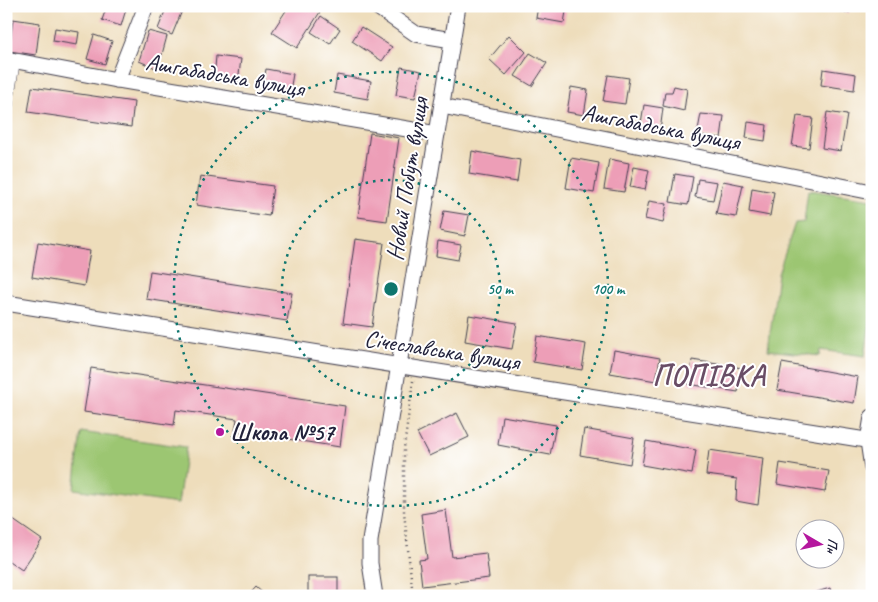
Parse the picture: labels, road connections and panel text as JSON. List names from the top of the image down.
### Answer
{
  "streets": {
    "street": ["Ашгабадська вулиця", "Новий Побут вулиця", "Січеславська вулиця"]
  },
  "crossings": [
    ["Ашгабадська вулиця", "Новий Побут вулиця"],
    ["Новий Побут вулиця", "Січеславська вулиця"]
  ],
  "districts": ["ПОПІВКА"],
  "places": ["Школа №57"],
  "north": "right",
  "rings": ["50 m", "100 m"]
}
